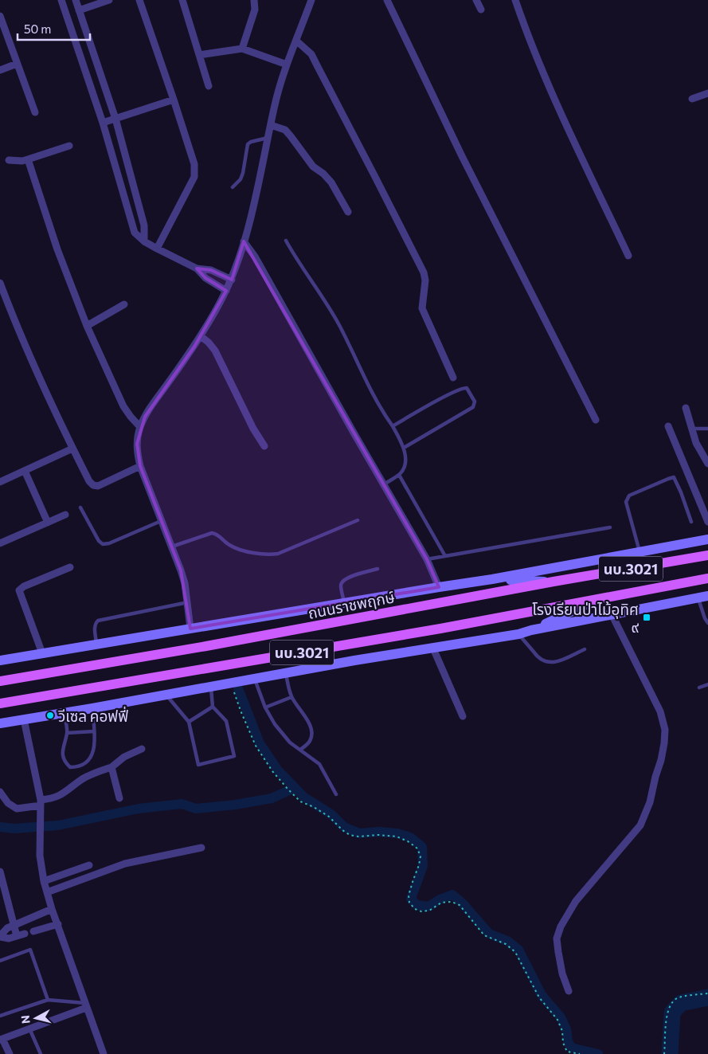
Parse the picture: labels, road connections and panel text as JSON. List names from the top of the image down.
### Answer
{
  "streets": {
    "main road": ["นบ.3021", "ถนนราชพฤกษ์"]
  },
  "places": {
    "transit": ["โรงเรียนป่าไม้อุทิศ ๙"],
    "other": ["วีเซล คอฟฟี่"]
  },
  "scale_bar": "50 m",
  "north": "left"
}
